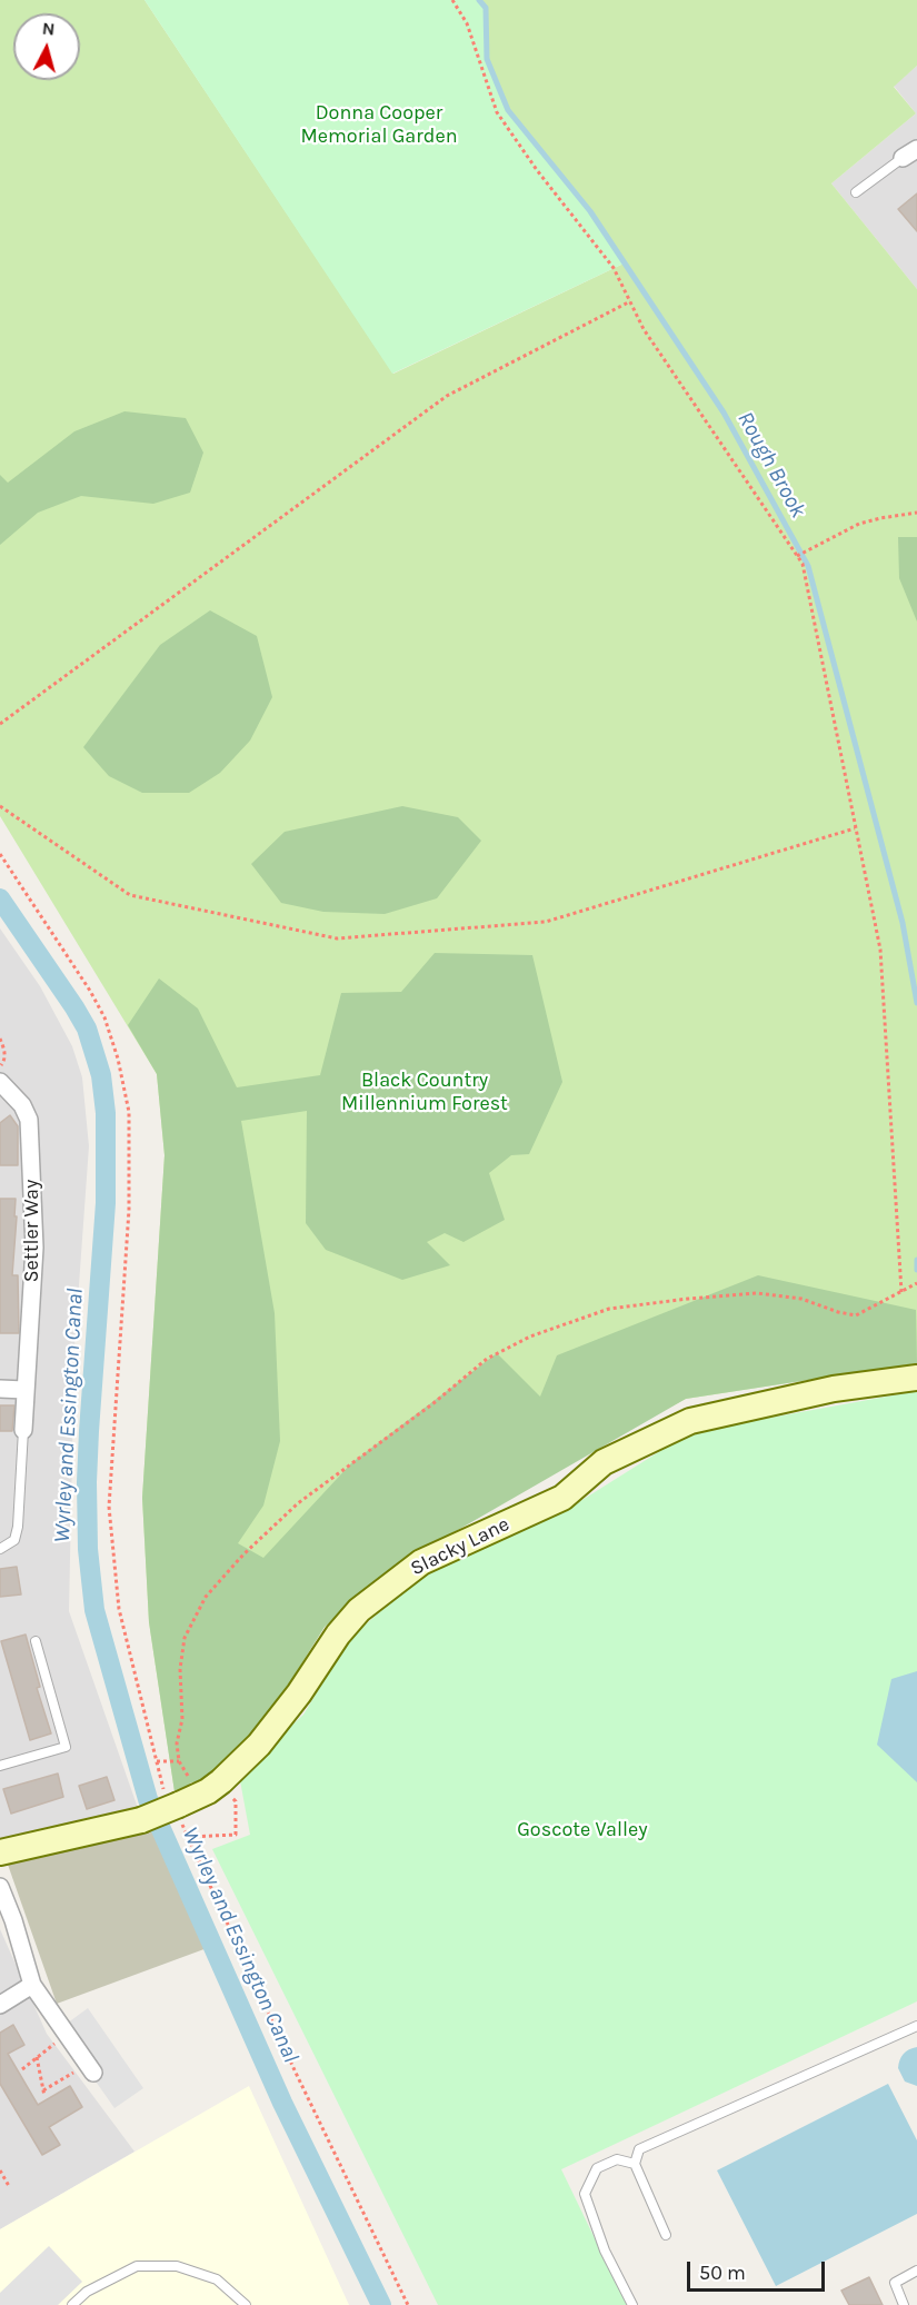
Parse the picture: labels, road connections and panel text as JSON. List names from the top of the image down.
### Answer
{
  "streets": {
    "street": ["Settler Way", "Slacky Lane"]
  },
  "water": ["Rough Brook", "Wyrley and Essington Canal"],
  "parks": ["Donna Cooper Memorial Garden", "Black Country Millennium Forest", "Goscote Valley"],
  "scale_bar": "50 m",
  "north": "top"
}
